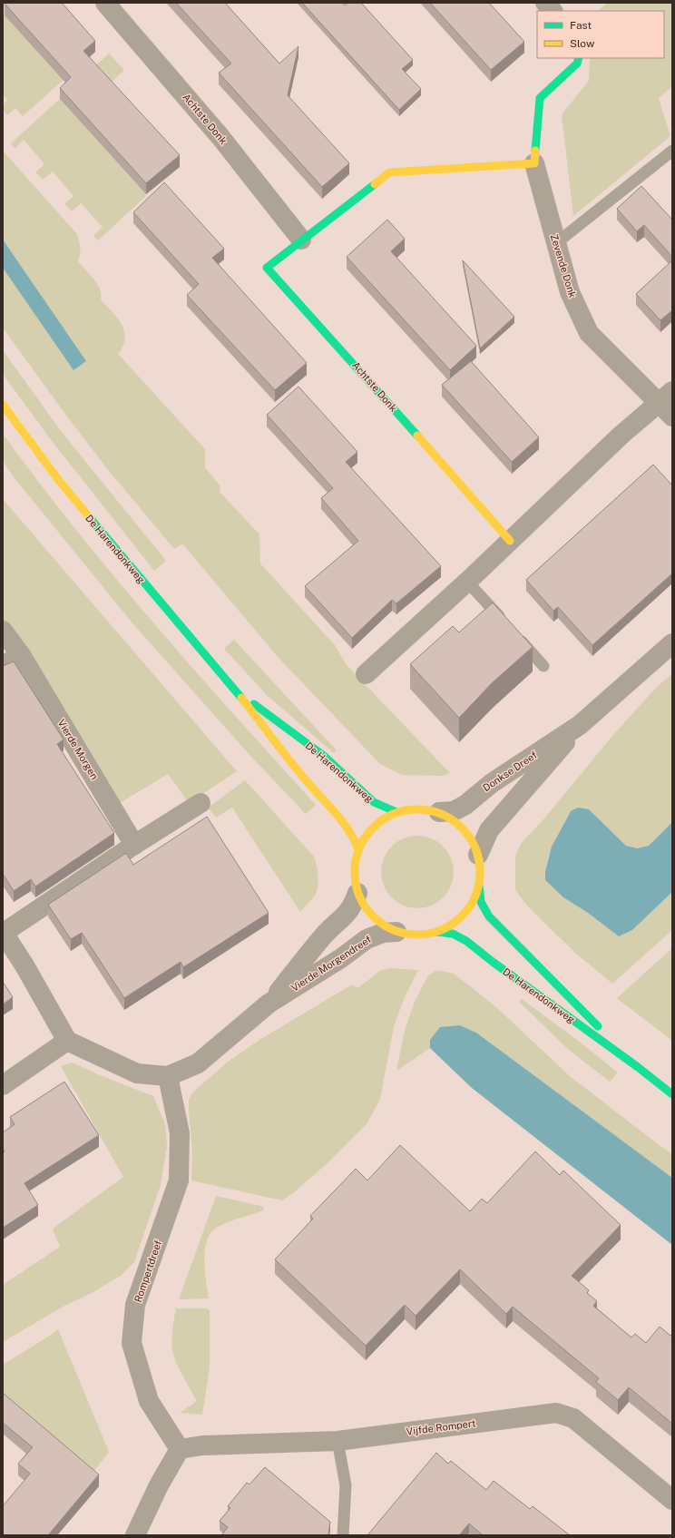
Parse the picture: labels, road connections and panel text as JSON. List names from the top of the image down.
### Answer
{
  "streets": {
    "main road": ["Achtste Donk", "De Harendonkweg"],
    "street": [
      "Zevende Donk",
      "Vierde Morgen",
      "Donkse Dreef",
      "Vierde Morgendreef",
      "Rompertdreef",
      "Vijfde Rompert"
    ]
  },
  "crossings": [
    ["Achtste Donk", "Zevende Donk"],
    ["De Harendonkweg", "Donkse Dreef"],
    ["De Harendonkweg", "Vierde Morgendreef"],
    ["Donkse Dreef", "Vierde Morgendreef"],
    ["Vierde Morgendreef", "Rompertdreef"],
    ["Rompertdreef", "Vijfde Rompert"]
  ],
  "legend": ["Fast", "Slow"]
}
